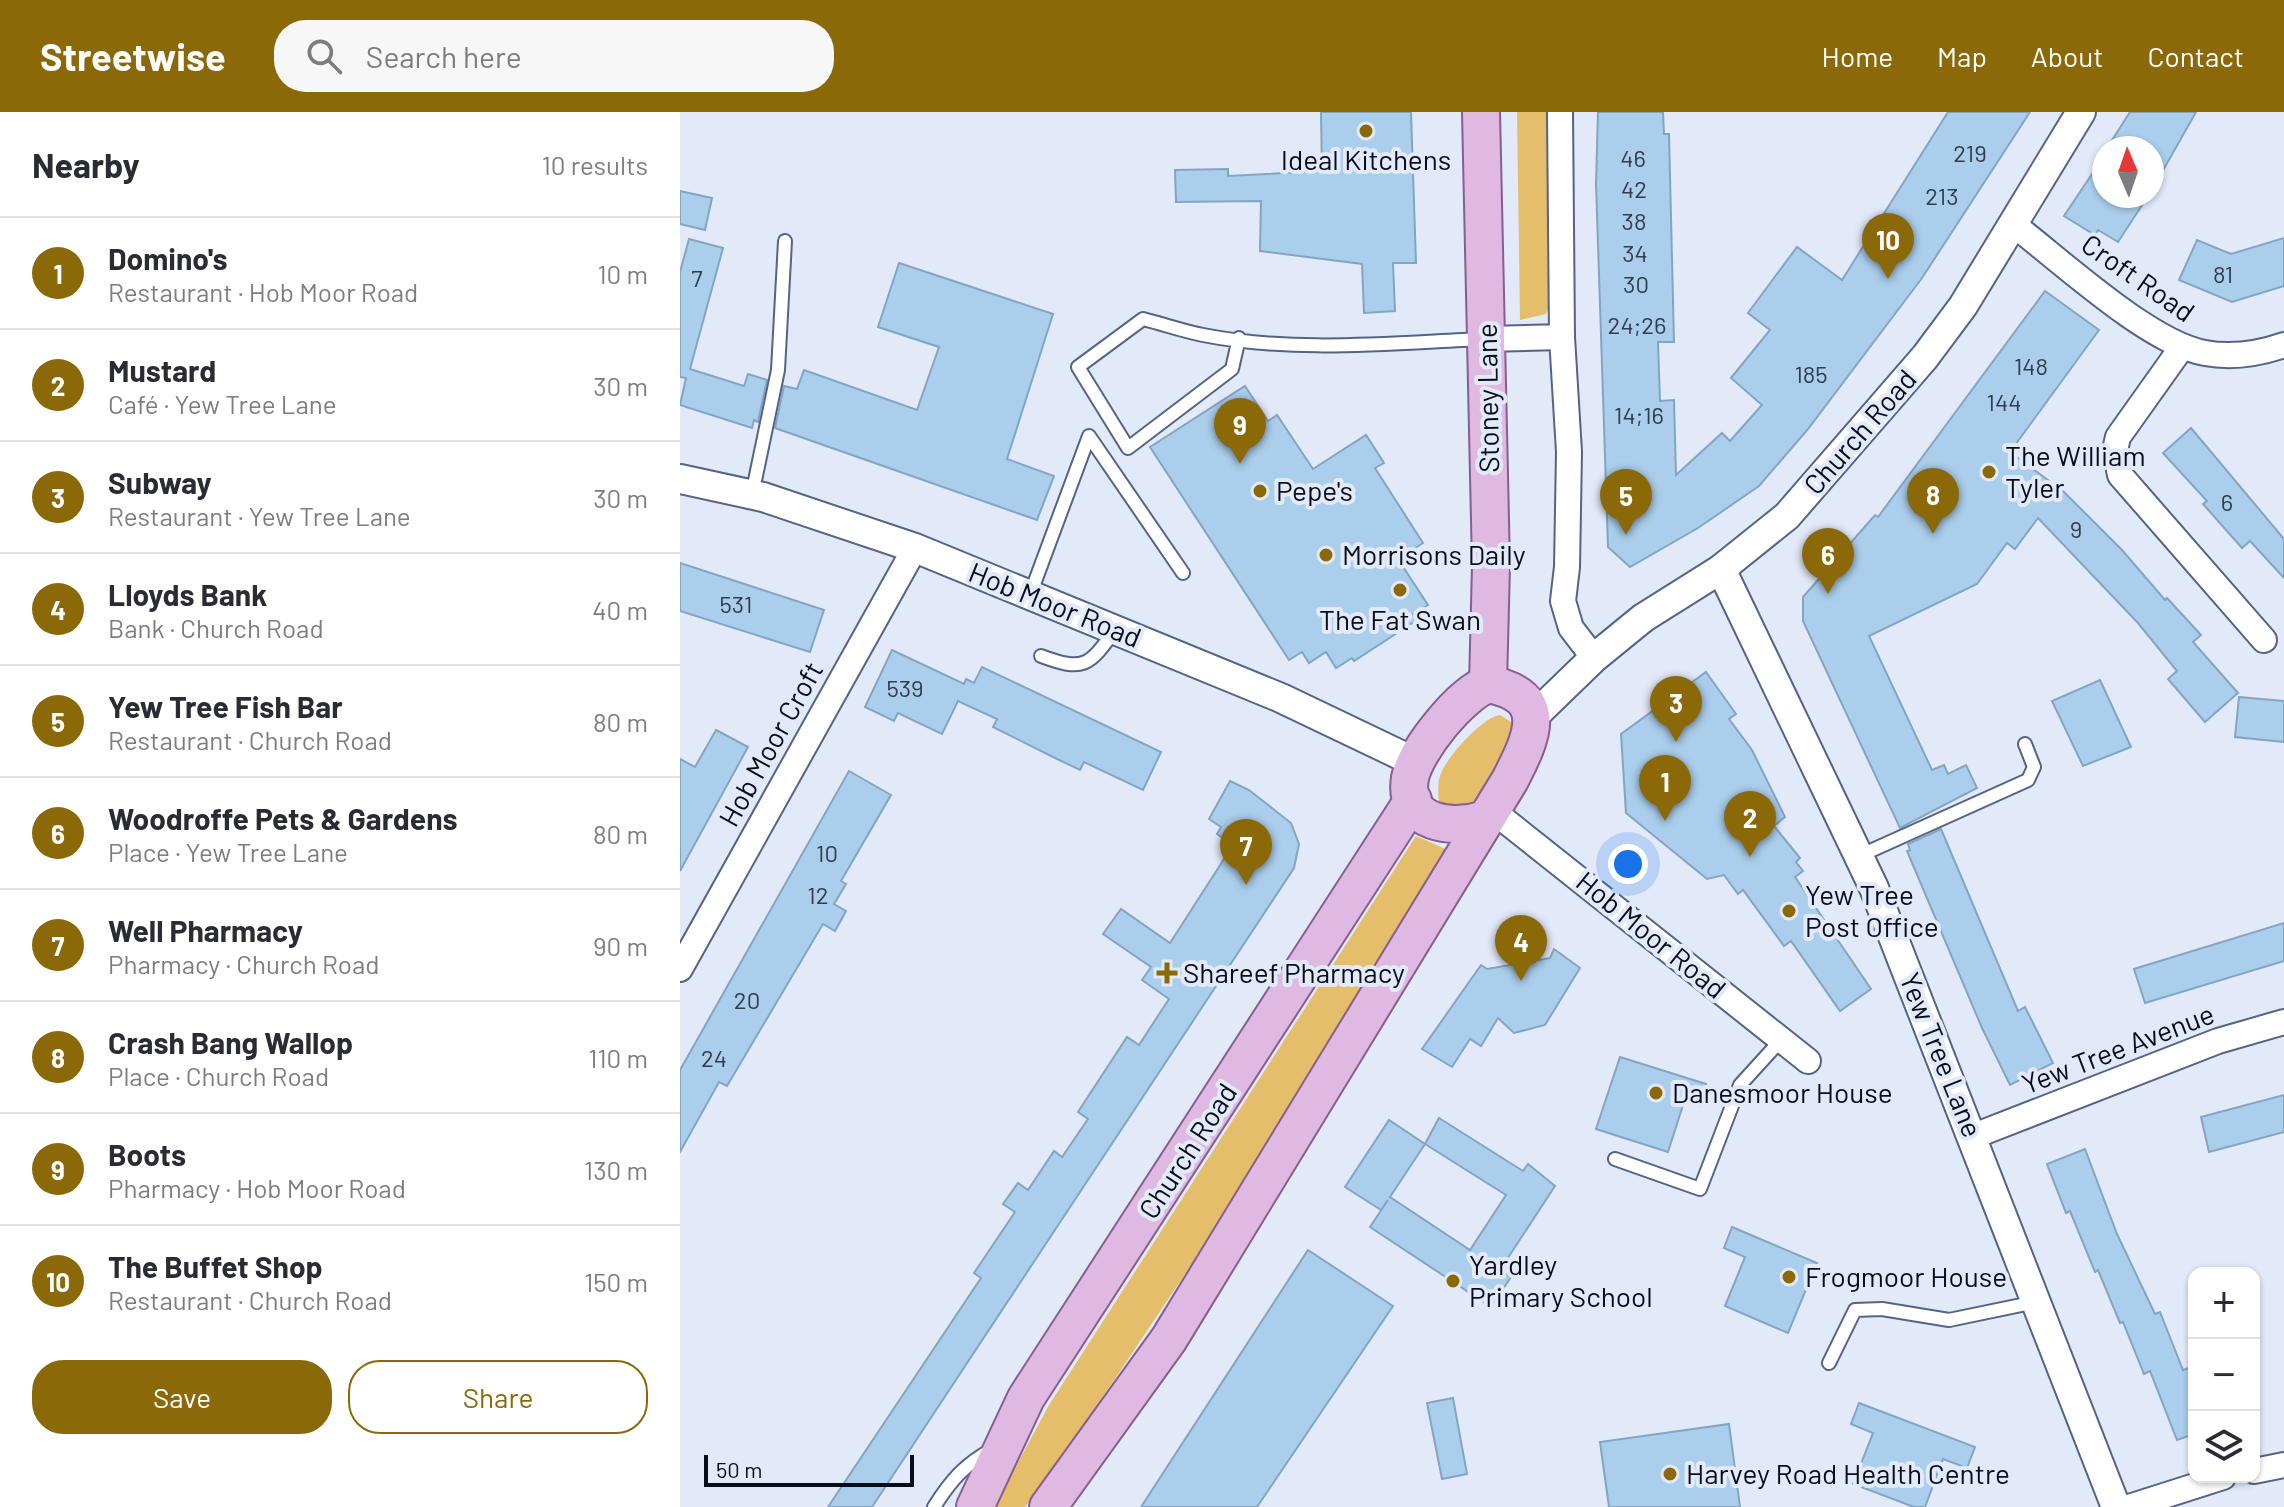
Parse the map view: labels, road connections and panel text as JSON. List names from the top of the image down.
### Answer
{
  "streets": {
    "main road": ["Stoney Lane", "Church Road"],
    "street": [
      "Croft Road",
      "Hob Moor Road",
      "Hob Moor Croft",
      "Yew Tree Avenue",
      "Yew Tree Lane"
    ]
  },
  "crossings": [
    ["Croft Road", "Church Road"],
    ["Stoney Lane", "Church Road"],
    ["Stoney Lane", "Hob Moor Road"],
    ["Church Road", "Hob Moor Road"],
    ["Church Road", "Yew Tree Lane"],
    ["Hob Moor Road", "Hob Moor Croft"],
    ["Yew Tree Avenue", "Yew Tree Lane"]
  ],
  "places": {
    "other": [
      "Ideal Kitchens",
      "The William Tyler",
      "Pepe's",
      "Morrisons Daily",
      "The Fat Swan",
      "Yew Tree Post Office",
      "Danesmoor House",
      "Frogmoor House",
      "Yardley Primary School",
      "Harvey Road Health Centre"
    ],
    "health": ["Shareef Pharmacy"]
  },
  "house_numbers": [
    "219",
    "46",
    "42",
    "213",
    "38",
    "34",
    "81",
    "7",
    "30",
    "24;26",
    "148",
    "185",
    "144",
    "14;16",
    "6",
    "9",
    "531",
    "539",
    "10",
    "12",
    "20",
    "24"
  ],
  "scale_bar": "50 m",
  "north": "top",
  "page": {
    "header": "Streetwise",
    "search": "Search here",
    "nav": [
      "Home",
      "Map",
      "About",
      "Contact"
    ],
    "heading": ["Nearby", "10 results"],
    "pins": [
      "10",
      "9",
      "8",
      "5",
      "6",
      "3",
      "1",
      "2",
      "7",
      "4"
    ],
    "list": [
      {
        "mark": "1",
        "name": "Domino's",
        "note": "Restaurant · Hob Moor Road",
        "value": "10 m"
      },
      {
        "mark": "2",
        "name": "Mustard",
        "note": "Café · Yew Tree Lane",
        "value": "30 m"
      },
      {
        "mark": "3",
        "name": "Subway",
        "note": "Restaurant · Yew Tree Lane",
        "value": "30 m"
      },
      {
        "mark": "4",
        "name": "Lloyds Bank",
        "note": "Bank · Church Road",
        "value": "40 m"
      },
      {
        "mark": "5",
        "name": "Yew Tree Fish Bar",
        "note": "Restaurant · Church Road",
        "value": "80 m"
      },
      {
        "mark": "6",
        "name": "Woodroffe Pets & Gardens",
        "note": "Place · Yew Tree Lane",
        "value": "80 m"
      },
      {
        "mark": "7",
        "name": "Well Pharmacy",
        "note": "Pharmacy · Church Road",
        "value": "90 m"
      },
      {
        "mark": "8",
        "name": "Crash Bang Wallop",
        "note": "Place · Church Road",
        "value": "110 m"
      },
      {
        "mark": "9",
        "name": "Boots",
        "note": "Pharmacy · Hob Moor Road",
        "value": "130 m"
      },
      {
        "mark": "10",
        "name": "The Buffet Shop",
        "note": "Restaurant · Church Road",
        "value": "150 m"
      }
    ],
    "map_buttons": ["+", "−"],
    "buttons": ["Save", "Share"],
    "scale": "50 m"
  }
}
